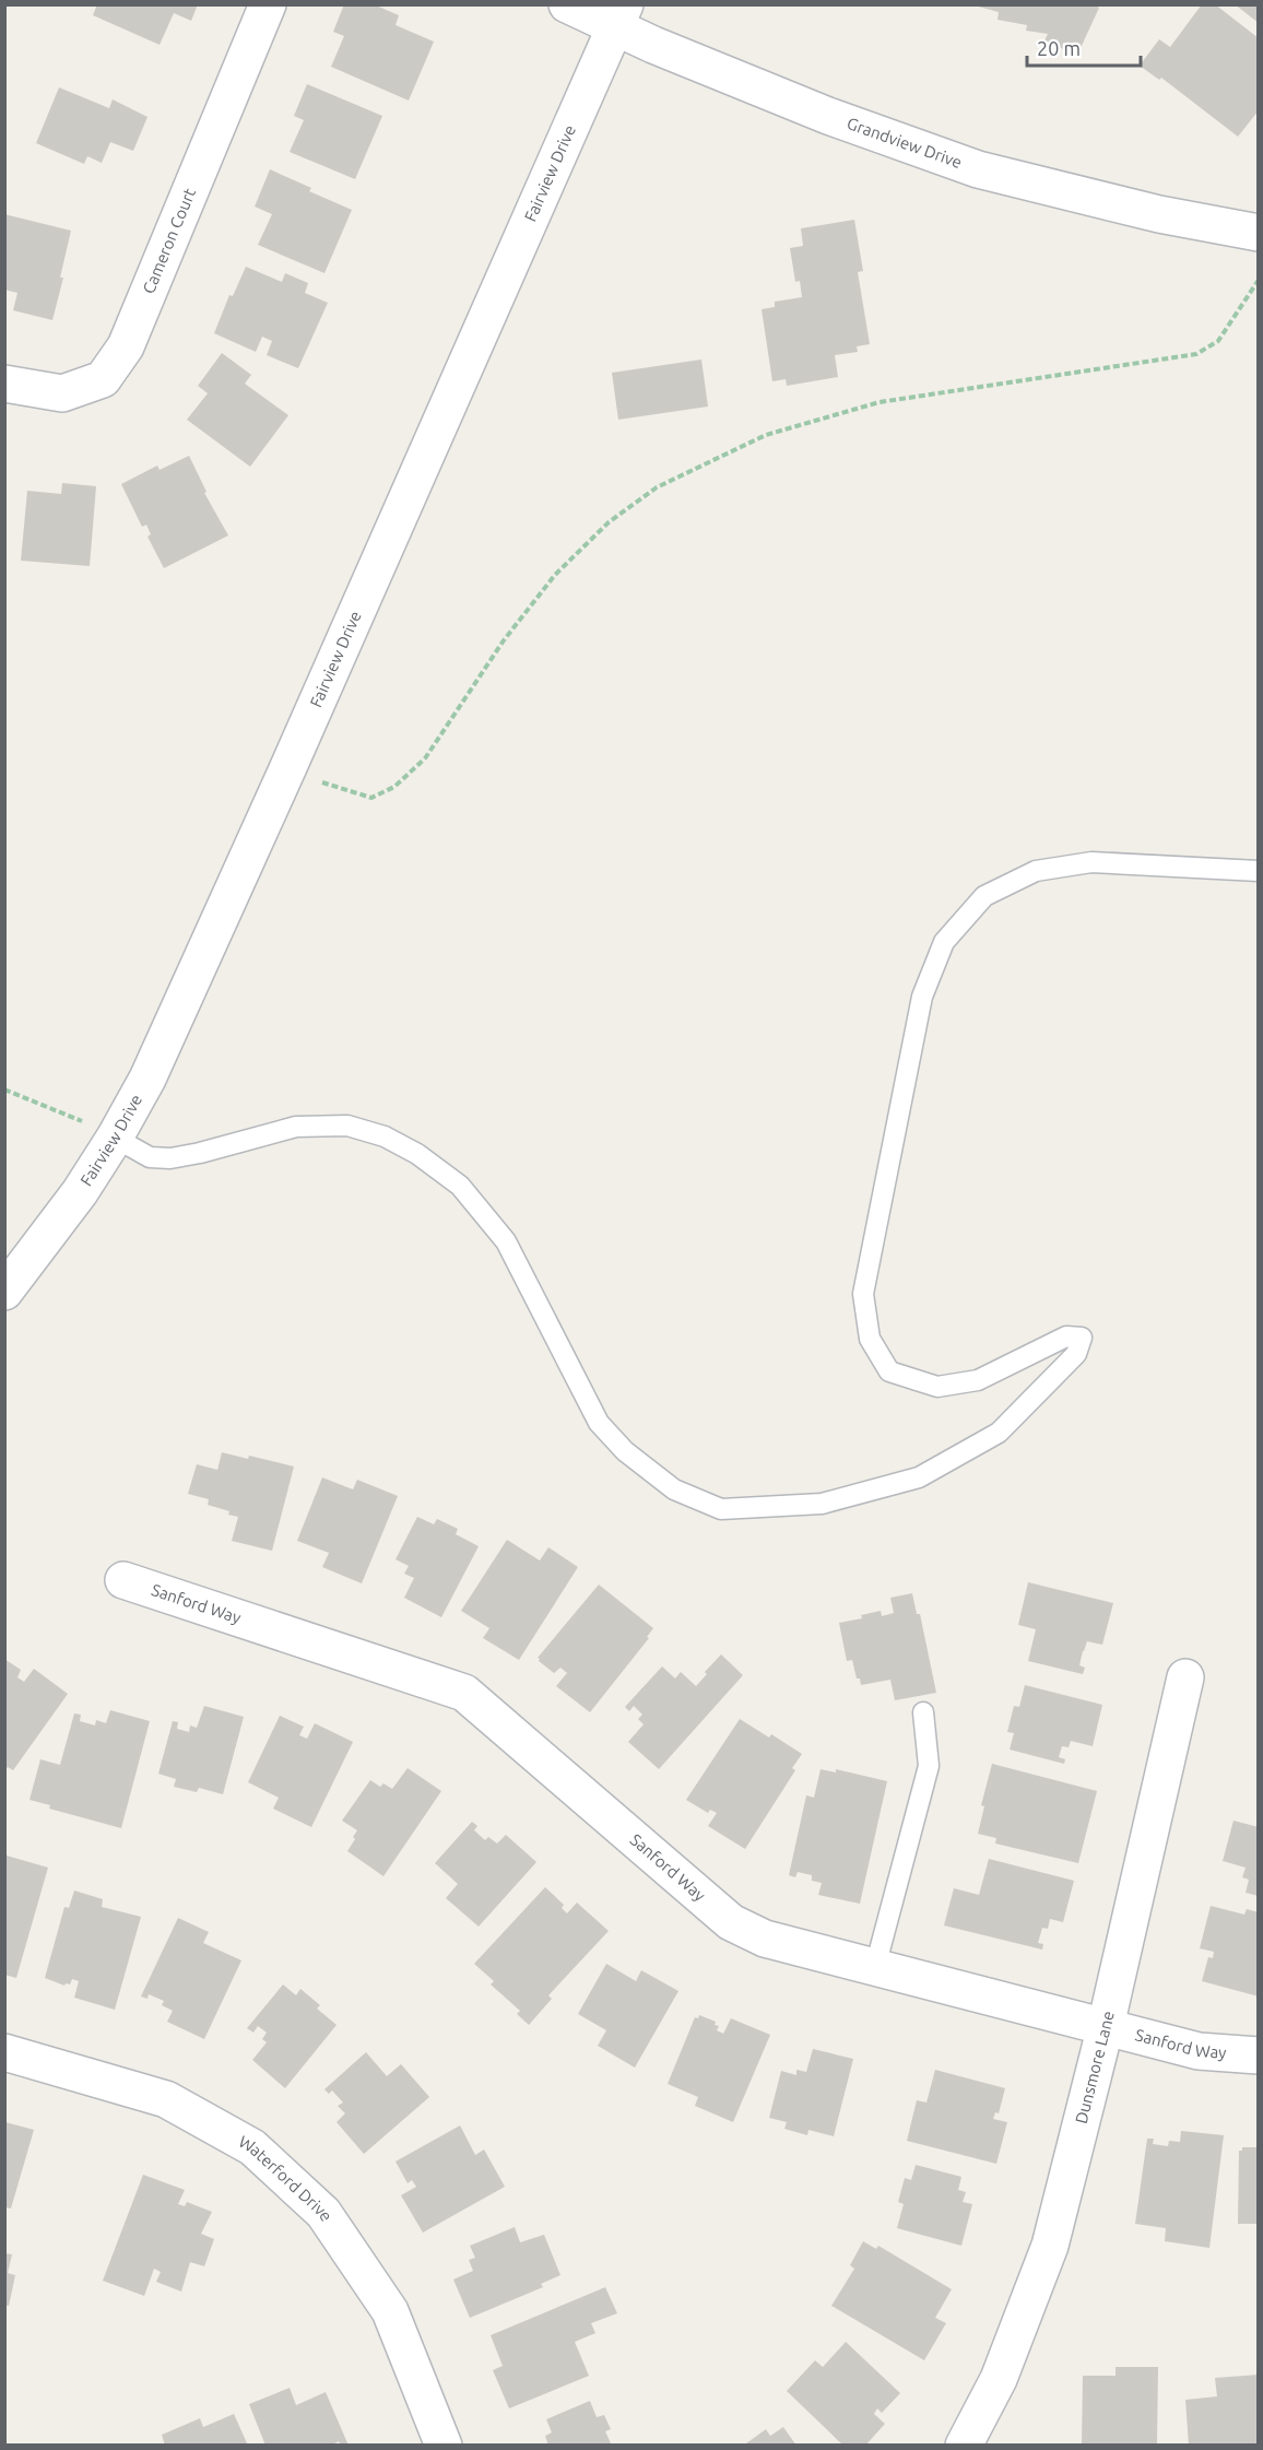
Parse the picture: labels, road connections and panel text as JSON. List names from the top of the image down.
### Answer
{
  "streets": {
    "street": [
      "Grandview Drive",
      "Fairview Drive",
      "Cameron Court",
      "Sanford Way",
      "Dunsmore Lane",
      "Waterford Drive"
    ]
  },
  "crossings": [
    ["Grandview Drive", "Fairview Drive"],
    ["Sanford Way", "Dunsmore Lane"]
  ],
  "scale_bar": "20 m"
}
